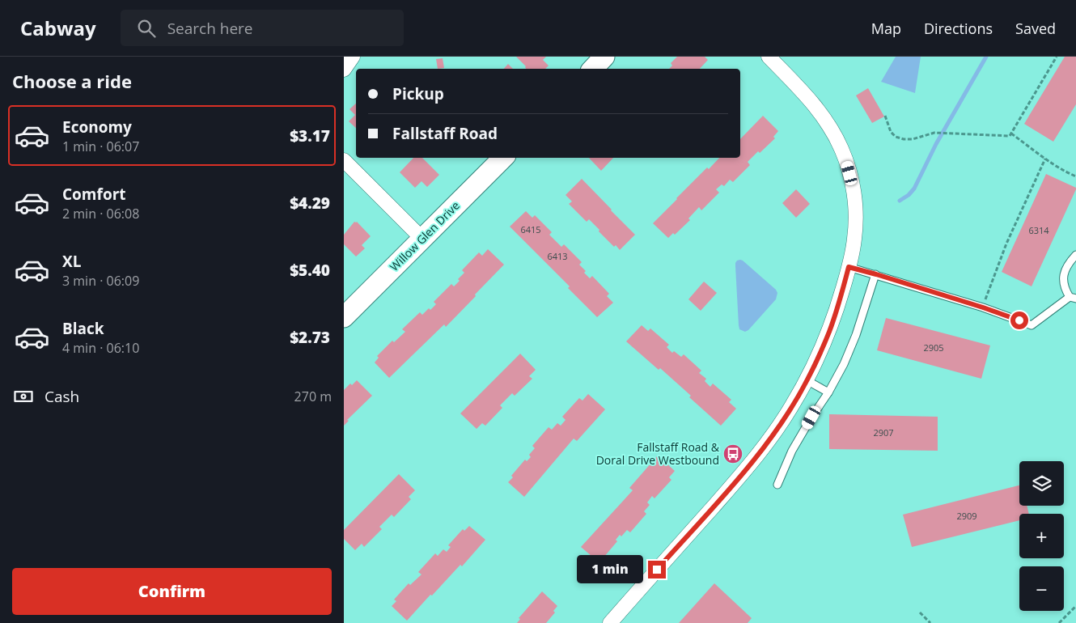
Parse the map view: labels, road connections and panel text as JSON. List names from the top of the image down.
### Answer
{
  "streets": {
    "street": ["Willow Glen Drive"]
  },
  "places": {
    "bus stop": ["Fallstaff Road & Doral Drive Westbound"]
  },
  "house_numbers": [
    "6415",
    "6314",
    "6413",
    "2905",
    "2907",
    "2909"
  ],
  "page": {
    "header": "Cabway",
    "search": "Search here",
    "nav": ["Map", "Directions", "Saved"],
    "heading": "Choose a ride",
    "banner": ["Pickup", "Fallstaff Road"],
    "list": [
      {
        "name": "Economy",
        "note": "1 min · 06:07",
        "value": "$3.17"
      },
      {
        "name": "Comfort",
        "note": "2 min · 06:08",
        "value": "$4.29"
      },
      {
        "name": "XL",
        "note": "3 min · 06:09",
        "value": "$5.40"
      },
      {
        "name": "Black",
        "note": "4 min · 06:10",
        "value": "$2.73"
      }
    ],
    "pay": ["Cash", "270 m"],
    "map_buttons": ["+", "−"],
    "bubble": "1 min",
    "buttons": "Confirm"
  }
}
